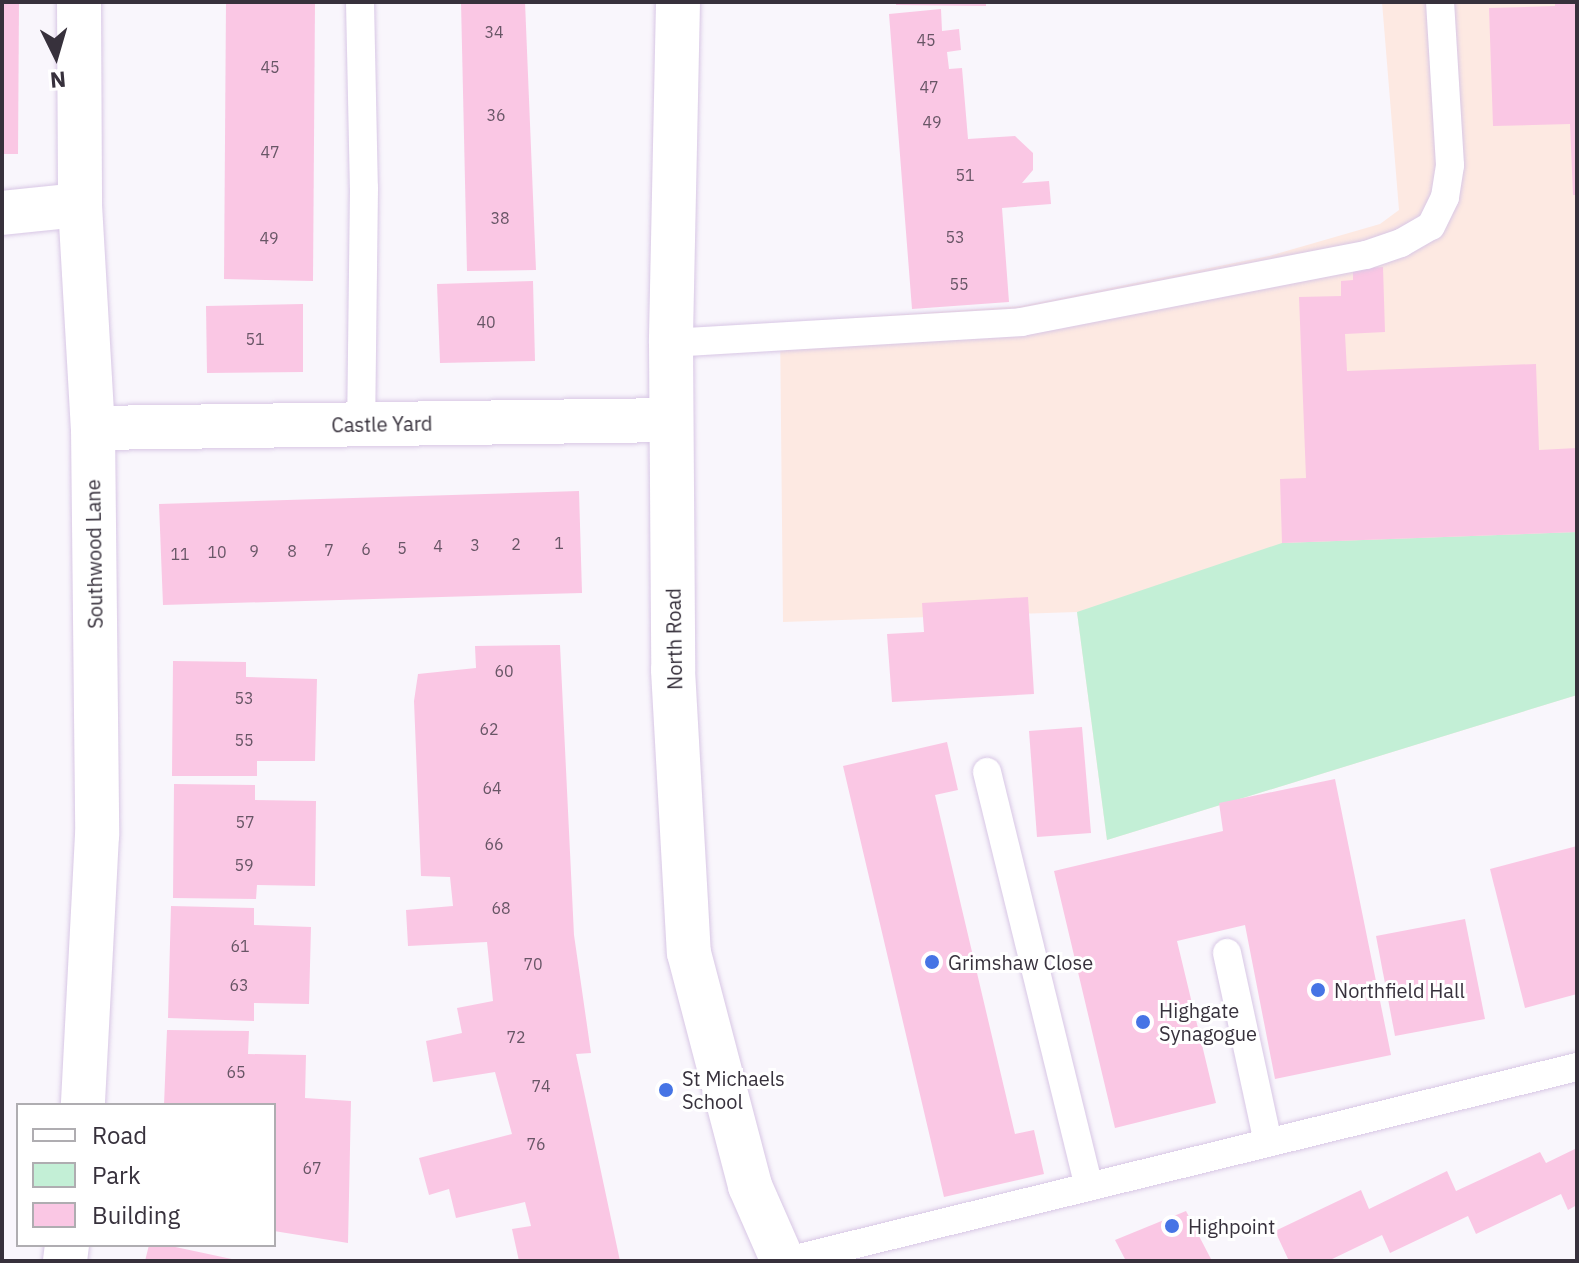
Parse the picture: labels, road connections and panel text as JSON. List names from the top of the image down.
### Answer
{
  "streets": {
    "main road": ["Castle Yard", "Southwood Lane", "North Road"]
  },
  "crossings": [
    ["Castle Yard", "Southwood Lane"],
    ["Castle Yard", "North Road"]
  ],
  "places": [
    "Grimshaw Close",
    "Northfield Hall",
    "Highgate Synagogue",
    "St Michaels School",
    "Highpoint"
  ],
  "house_numbers": [
    "34",
    "45",
    "45",
    "47",
    "36",
    "49",
    "47",
    "51",
    "38",
    "53",
    "49",
    "55",
    "40",
    "51",
    "1",
    "2",
    "3",
    "4",
    "5",
    "6",
    "7",
    "9",
    "8",
    "10",
    "11",
    "60",
    "53",
    "62",
    "55",
    "64",
    "57",
    "66",
    "59",
    "68",
    "61",
    "70",
    "63",
    "72",
    "65",
    "74",
    "76",
    "67"
  ],
  "legend": ["Road", "Park", "Building"],
  "north": "bottom"
}
